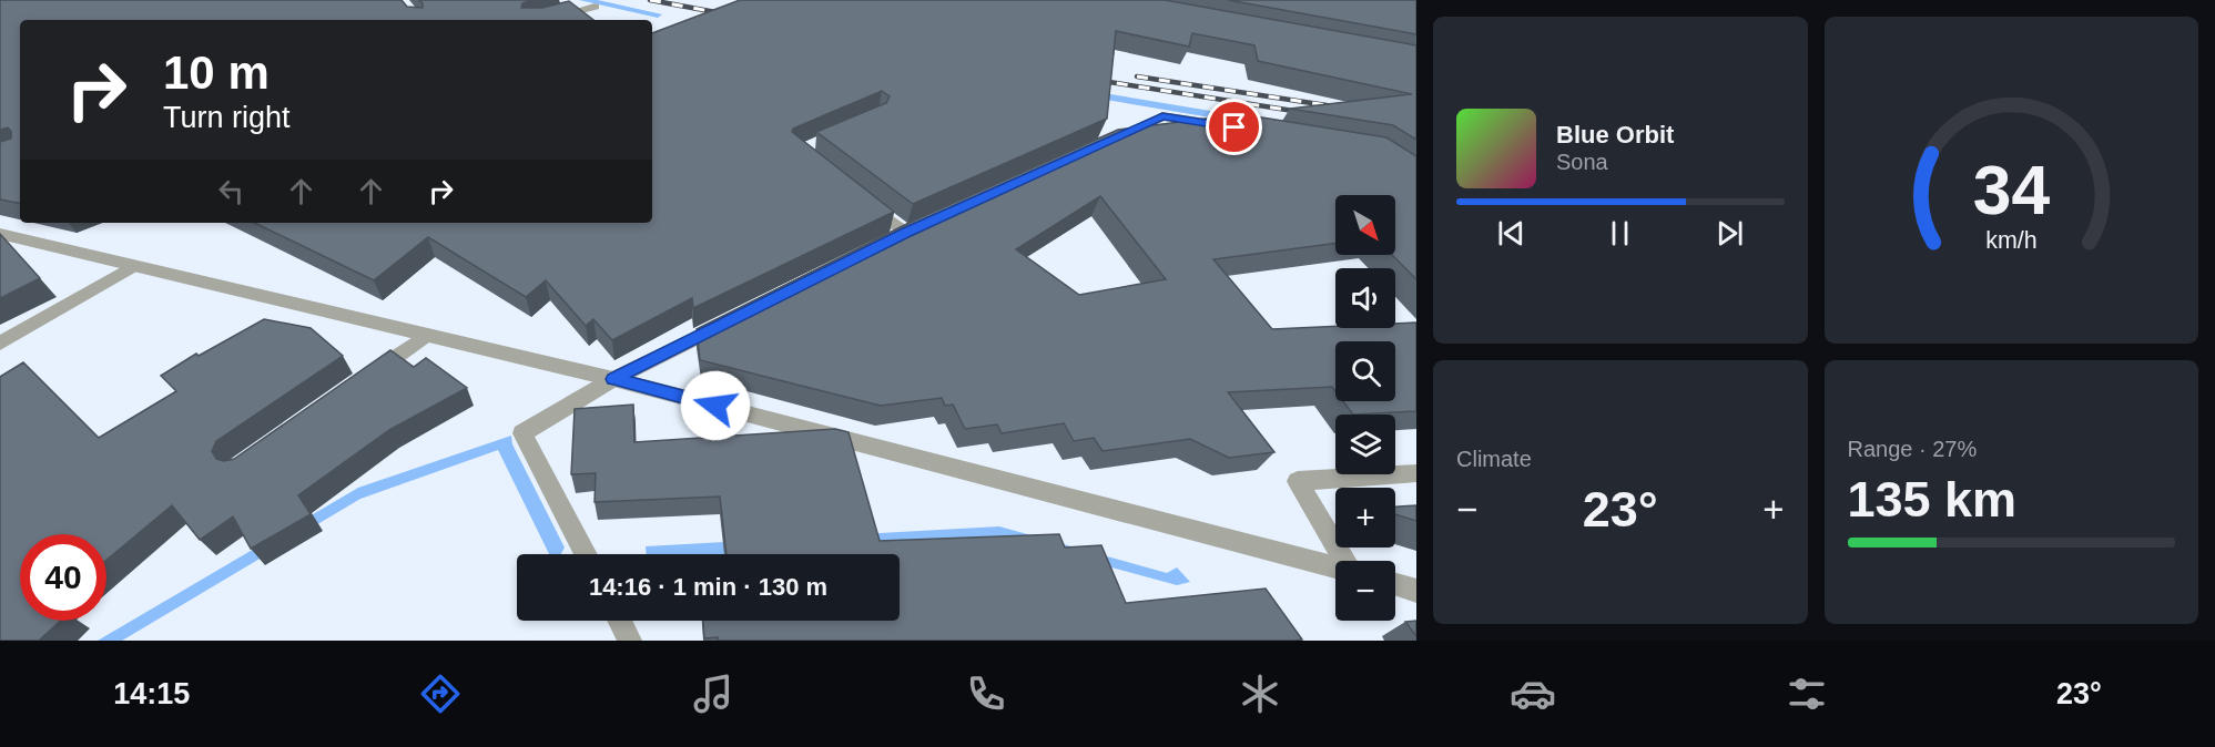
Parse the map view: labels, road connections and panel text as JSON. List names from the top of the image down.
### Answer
{
  "north": "bottom right",
  "page": {
    "turn": ["10 m", "Turn right"],
    "song": ["Blue Orbit", "Sona"],
    "map_buttons": ["+", "−"],
    "tile": [
      "Climate",
      ["Range · 27%", "135 km"]
    ],
    "heat": ["−", "23°", "+"],
    "limit": "40",
    "trip": "14:16 · 1 min · 130 m",
    "tabs": ["14:15", "23°"],
    "gauge": ["34", "km/h"]
  }
}
